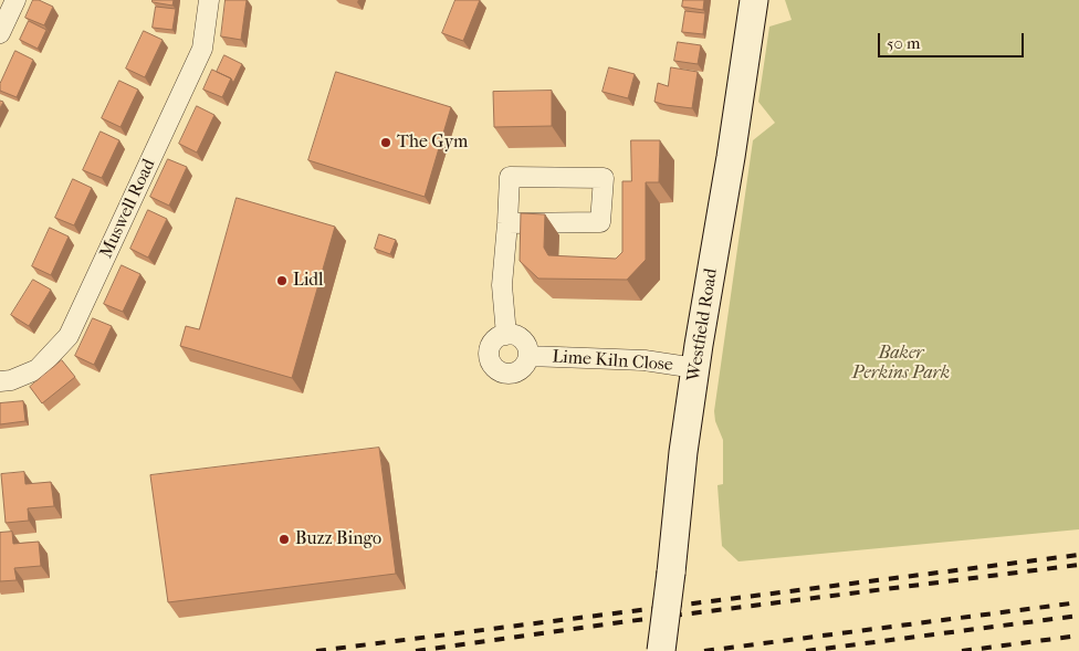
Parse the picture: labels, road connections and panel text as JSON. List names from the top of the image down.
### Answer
{
  "streets": {
    "street": ["Muswell Road", "Westfield Road", "Lime Kiln Close"]
  },
  "crossings": [
    ["Westfield Road", "Lime Kiln Close"]
  ],
  "parks": ["Baker Perkins Park"],
  "places": ["The Gym", "Lidl", "Buzz Bingo"],
  "scale_bar": "50 m"
}
